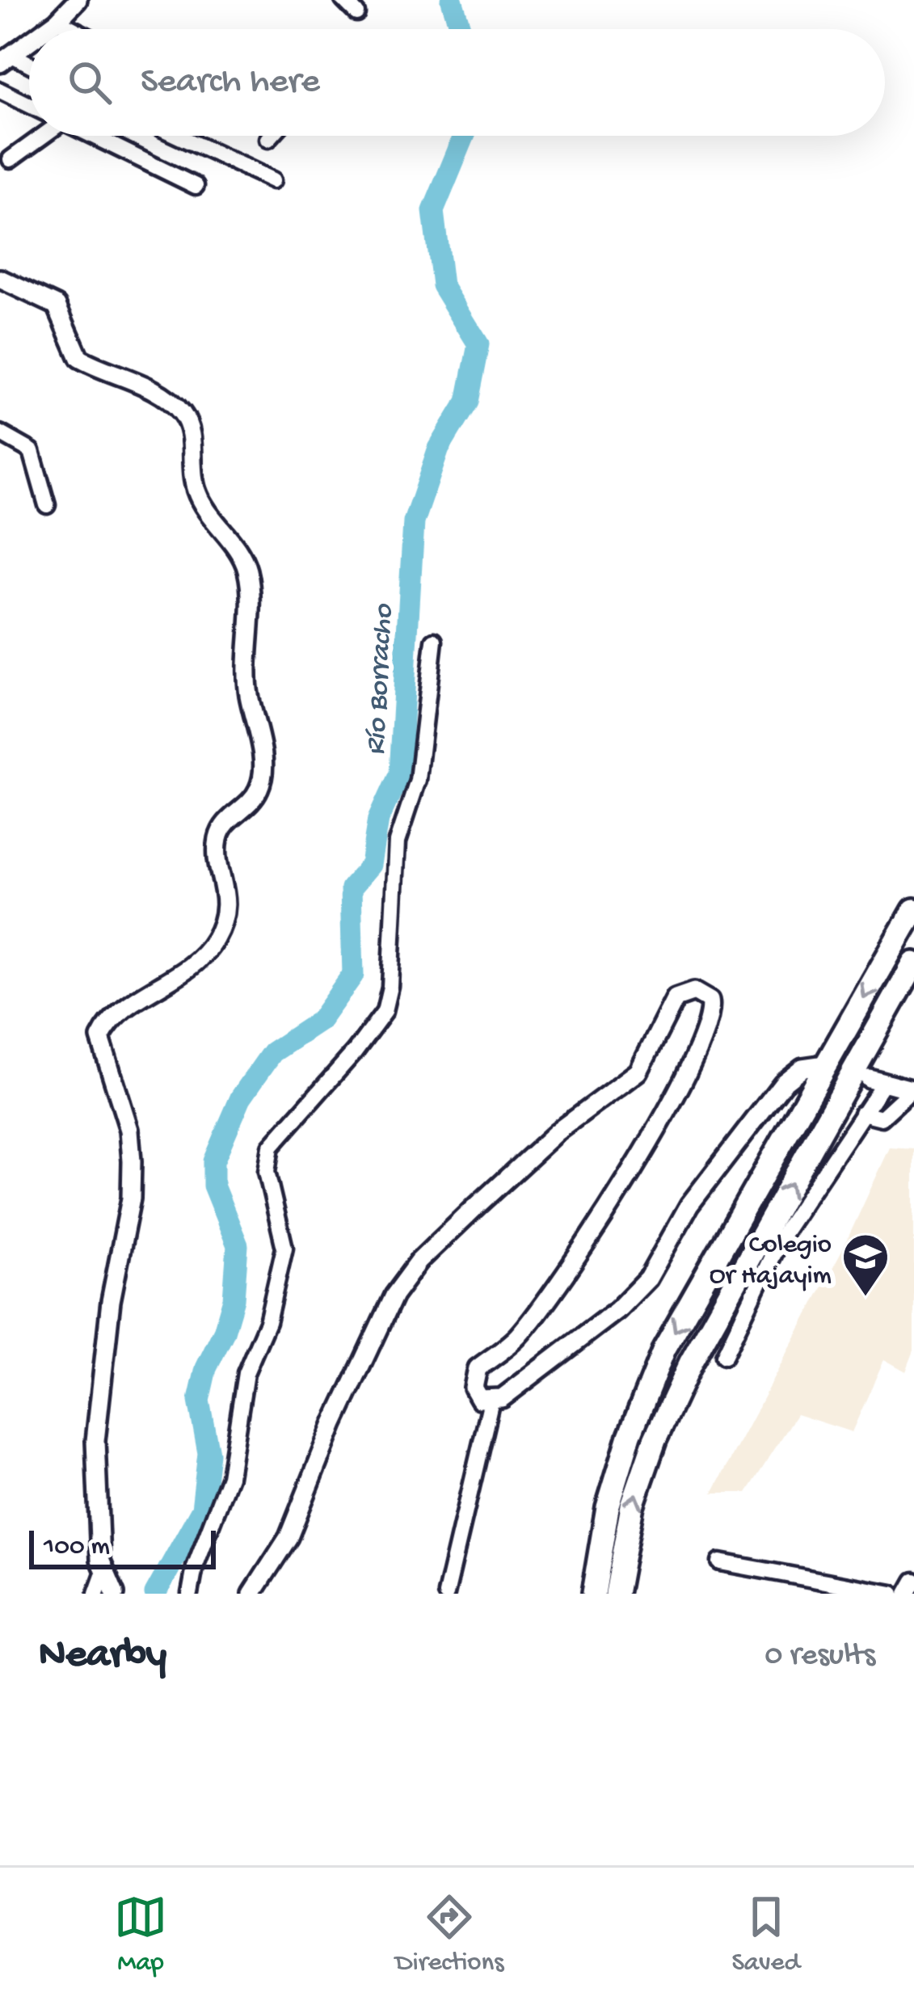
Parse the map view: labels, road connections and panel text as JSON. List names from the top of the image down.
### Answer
{
  "water": ["Río Borracho"],
  "places": {
    "school or university": ["Colegio Or Hajayim"]
  },
  "scale_bar": "100 m",
  "page": {
    "search": "Search here",
    "scale": "100 m",
    "heading": ["Nearby", "0 results"],
    "nav": ["Map", "Directions", "Saved"]
  }
}
